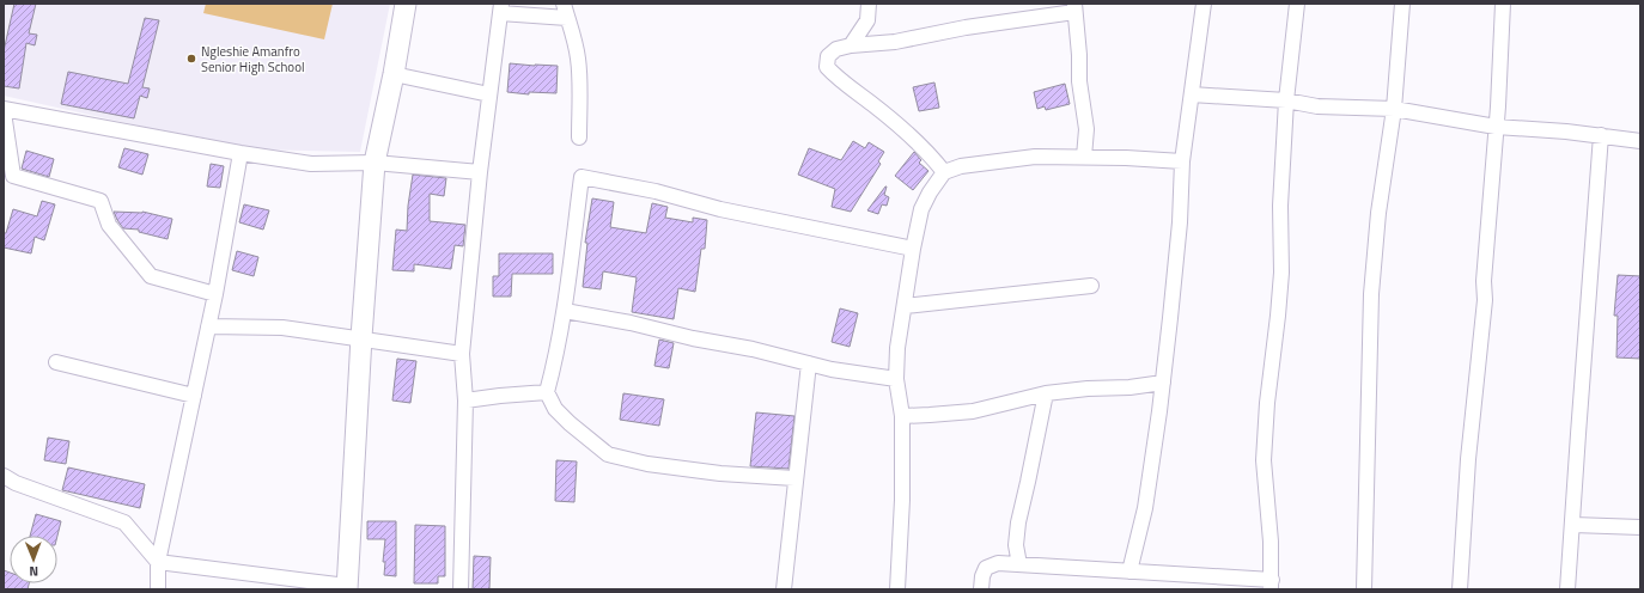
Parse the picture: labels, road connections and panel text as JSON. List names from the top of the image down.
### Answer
{
  "places": ["Ngleshie Amanfro Senior High School"],
  "north": "bottom"
}
